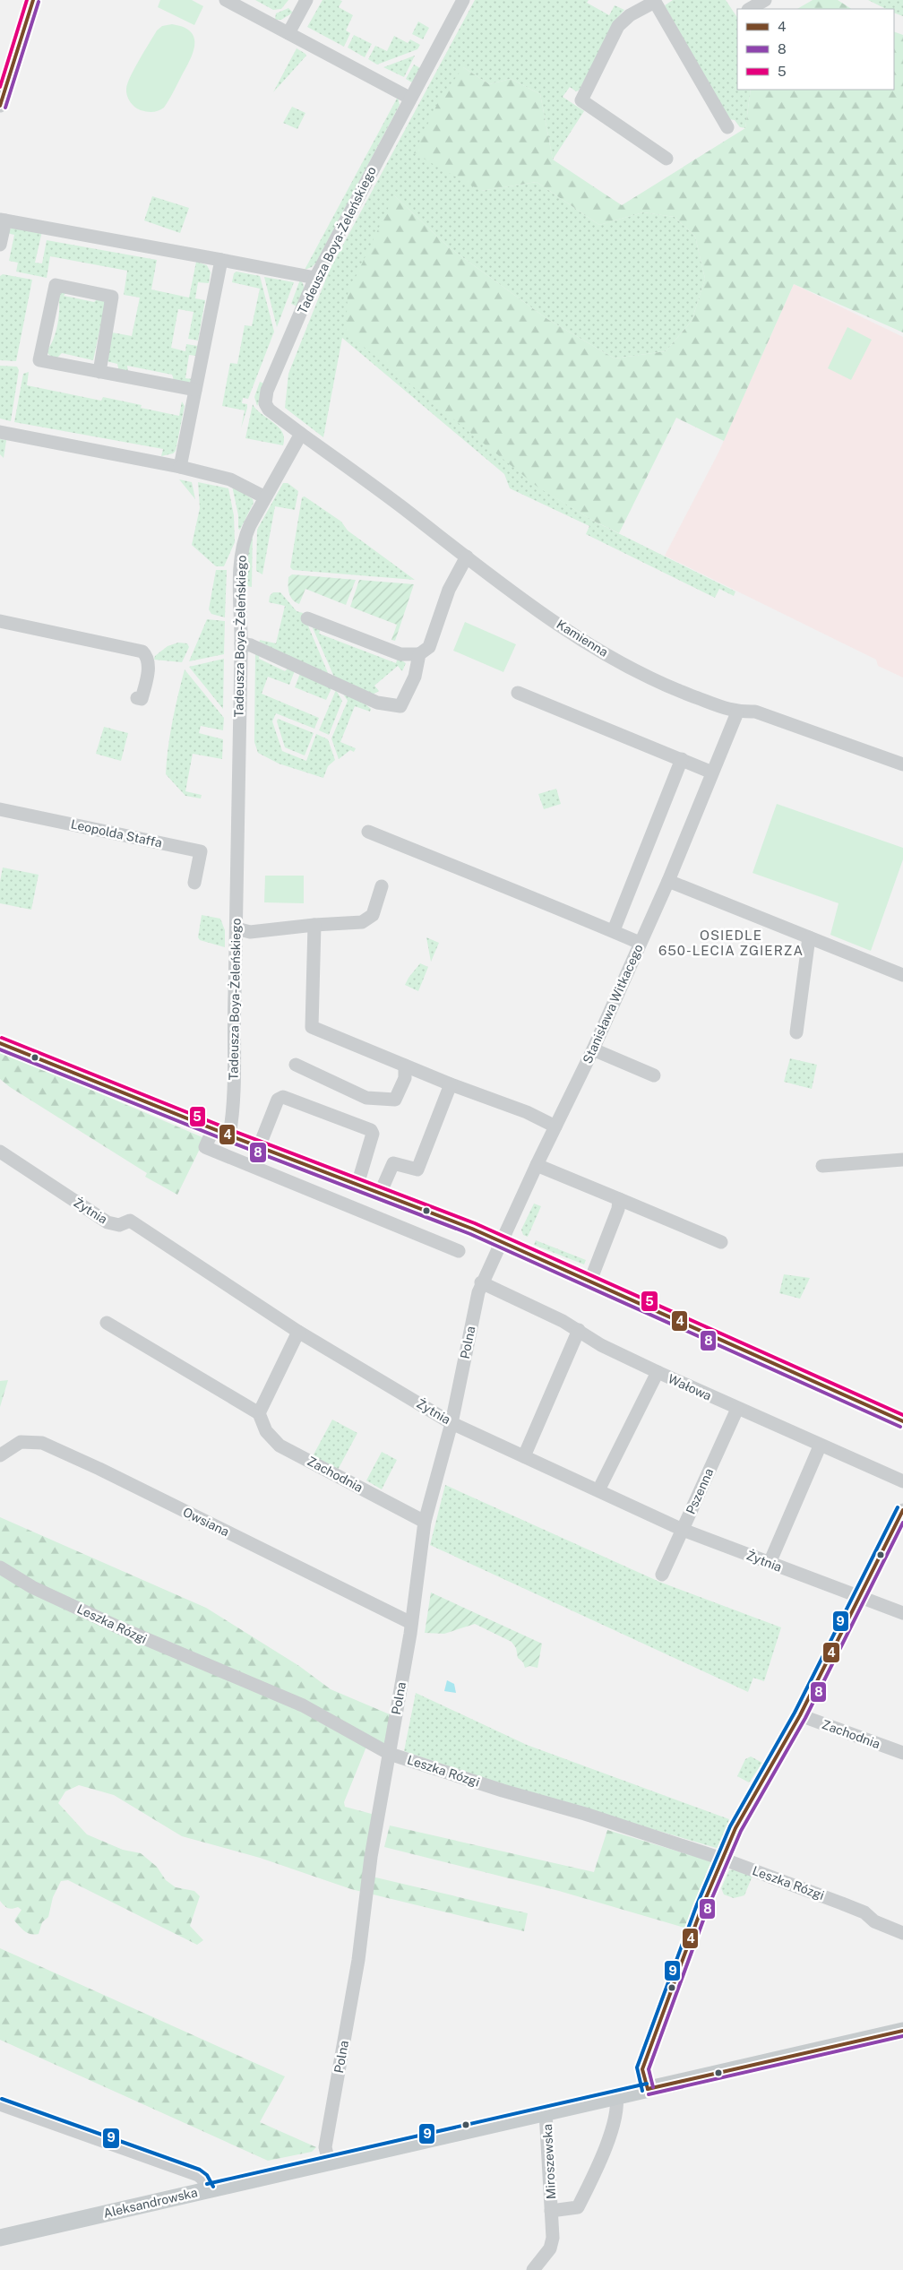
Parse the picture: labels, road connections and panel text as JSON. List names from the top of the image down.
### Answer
{
  "streets": {
    "main road": ["Aleksandrowska"],
    "street": [
      "Tadeusza Boya-Żeleńskiego",
      "Kamienna",
      "Leopolda Staffa",
      "Stanisława Witkacego",
      "Żytnia",
      "Polna",
      "Wałowa",
      "Zachodnia",
      "Pszenna",
      "Owsiana",
      "Leszka Rózgi",
      "Miroszewska"
    ]
  },
  "crossings": [
    ["Tadeusza Boya-Żeleńskiego", "Kamienna"],
    ["Kamienna", "Stanisława Witkacego"],
    ["Stanisława Witkacego", "Polna"],
    ["Żytnia", "Polna"],
    ["Żytnia", "Pszenna"],
    ["Polna", "Wałowa"],
    ["Polna", "Zachodnia"],
    ["Polna", "Owsiana"],
    ["Polna", "Leszka Rózgi"],
    ["Polna", "Aleksandrowska"],
    ["Wałowa", "Pszenna"],
    ["Miroszewska", "Aleksandrowska"]
  ],
  "districts": ["OSIEDLE 650-LECIA ZGIERZA"],
  "lines": [
    "transit line 4",
    "transit line 5",
    "transit line 8",
    "transit line 9"
  ],
  "legend": ["4", "8", "5"]
}
